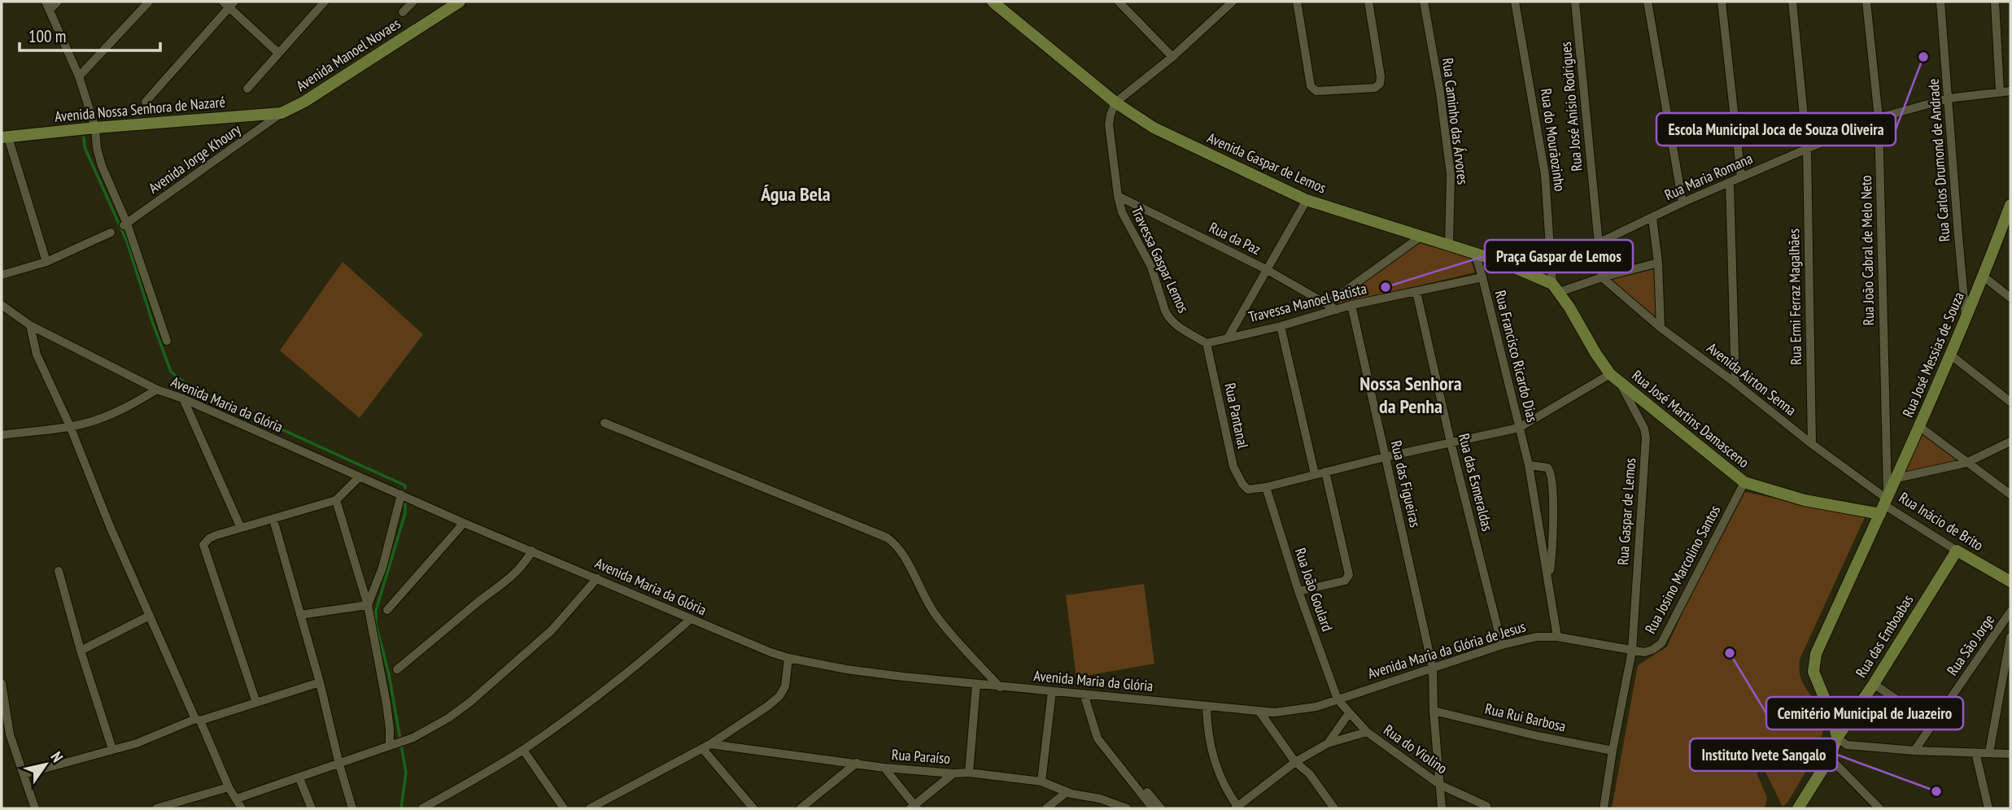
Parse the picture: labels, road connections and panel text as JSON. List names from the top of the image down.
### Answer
{
  "streets": {
    "street": [
      "Avenida Manoel Novaes",
      "Rua José Anísio Rodrigues",
      "Avenida Nossa Senhora de Nazaré",
      "Rua Caminho das Árvores",
      "Rua do Mourãozinho",
      "Avenida Jorge Khoury",
      "Rua Carlos Drumond de Andrade",
      "Avenida Gaspar de Lemos",
      "Rua Maria Romana",
      "Rua da Paz",
      "Rua João Cabral de Melo Neto",
      "Travessa Gaspar Lemos",
      "Rua Ermi Ferraz Magalhães",
      "Travessa Manoel Batista",
      "Rua José Messias de Souza",
      "Rua Francisco Ricardo Dias",
      "Avenida Airton Senna",
      "Avenida Maria da Glória",
      "Rua Pantanal",
      "Rua José Martins Damasceno",
      "Rua das Esmeraldas",
      "Rua das Figueiras",
      "Rua Gaspar de Lemos",
      "Rua Inácio de Brito",
      "Rua Josino Marcolino Santos",
      "Rua João Goulard",
      "Rua das Emboabas",
      "Rua São Jorge",
      "Avenida Maria da Glória de Jesus",
      "Rua Rui Barbosa",
      "Rua do Violino",
      "Rua Paraíso"
    ]
  },
  "crossings": [
    ["Avenida Manoel Novaes", "Avenida Nossa Senhora de Nazaré"],
    ["Avenida Manoel Novaes", "Avenida Jorge Khoury"],
    ["Rua José Anísio Rodrigues", "Rua Maria Romana"],
    ["Rua José Anísio Rodrigues", "Avenida Airton Senna"],
    ["Avenida Nossa Senhora de Nazaré", "Avenida Jorge Khoury"],
    ["Rua Caminho das Árvores", "Avenida Gaspar de Lemos"],
    ["Rua do Mourãozinho", "Avenida Gaspar de Lemos"],
    ["Rua do Mourãozinho", "Rua Maria Romana"],
    ["Rua do Mourãozinho", "Rua José Martins Damasceno"],
    ["Rua Carlos Drumond de Andrade", "Rua Maria Romana"],
    ["Rua Carlos Drumond de Andrade", "Rua José Messias de Souza"],
    ["Avenida Gaspar de Lemos", "Travessa Gaspar Lemos"],
    ["Avenida Gaspar de Lemos", "Rua Francisco Ricardo Dias"],
    ["Avenida Gaspar de Lemos", "Rua José Martins Damasceno"],
    ["Rua Maria Romana", "Rua João Cabral de Melo Neto"],
    ["Rua Maria Romana", "Rua Ermi Ferraz Magalhães"],
    ["Rua da Paz", "Travessa Gaspar Lemos"],
    ["Rua da Paz", "Travessa Manoel Batista"],
    ["Rua João Cabral de Melo Neto", "Rua José Messias de Souza"],
    ["Rua João Cabral de Melo Neto", "Avenida Airton Senna"],
    ["Rua João Cabral de Melo Neto", "Rua José Martins Damasceno"],
    ["Rua João Cabral de Melo Neto", "Rua Inácio de Brito"],
    ["Travessa Gaspar Lemos", "Travessa Manoel Batista"],
    ["Travessa Gaspar Lemos", "Rua Pantanal"],
    ["Rua Ermi Ferraz Magalhães", "Avenida Airton Senna"],
    ["Travessa Manoel Batista", "Rua Francisco Ricardo Dias"],
    ["Travessa Manoel Batista", "Rua Pantanal"],
    ["Travessa Manoel Batista", "Rua das Esmeraldas"],
    ["Travessa Manoel Batista", "Rua das Figueiras"],
    ["Rua José Messias de Souza", "Avenida Airton Senna"],
    ["Rua José Messias de Souza", "Rua José Martins Damasceno"],
    ["Rua José Messias de Souza", "Rua Inácio de Brito"],
    ["Rua José Messias de Souza", "Rua das Emboabas"],
    ["Rua Francisco Ricardo Dias", "Avenida Maria da Glória de Jesus"],
    ["Avenida Airton Senna", "Rua José Martins Damasceno"],
    ["Avenida Airton Senna", "Rua Inácio de Brito"],
    ["Avenida Maria da Glória", "Rua João Goulard"],
    ["Avenida Maria da Glória", "Avenida Maria da Glória de Jesus"],
    ["Avenida Maria da Glória", "Rua do Violino"],
    ["Rua Pantanal", "Rua João Goulard"],
    ["Rua José Martins Damasceno", "Rua Gaspar de Lemos"],
    ["Rua José Martins Damasceno", "Rua Inácio de Brito"],
    ["Rua José Martins Damasceno", "Rua Josino Marcolino Santos"],
    ["Rua das Esmeraldas", "Avenida Maria da Glória de Jesus"],
    ["Rua das Figueiras", "Avenida Maria da Glória de Jesus"],
    ["Rua das Figueiras", "Rua Rui Barbosa"],
    ["Rua das Figueiras", "Rua do Violino"],
    ["Rua Gaspar de Lemos", "Rua Josino Marcolino Santos"],
    ["Rua Gaspar de Lemos", "Avenida Maria da Glória de Jesus"],
    ["Rua Gaspar de Lemos", "Rua Rui Barbosa"],
    ["Rua Inácio de Brito", "Rua das Emboabas"],
    ["Rua Josino Marcolino Santos", "Avenida Maria da Glória de Jesus"],
    ["Rua João Goulard", "Avenida Maria da Glória de Jesus"],
    ["Rua João Goulard", "Rua do Violino"],
    ["Avenida Maria da Glória de Jesus", "Rua do Violino"]
  ],
  "districts": ["Água Bela", "Nossa Senhora da Penha"],
  "places": [
    "Escola Municipal Joca de Souza Oliveira",
    "Praça Gaspar de Lemos",
    "Cemitério Municipal de Juazeiro",
    "Instituto Ivete Sangalo"
  ],
  "scale_bar": "100 m",
  "north": "top right"
}
